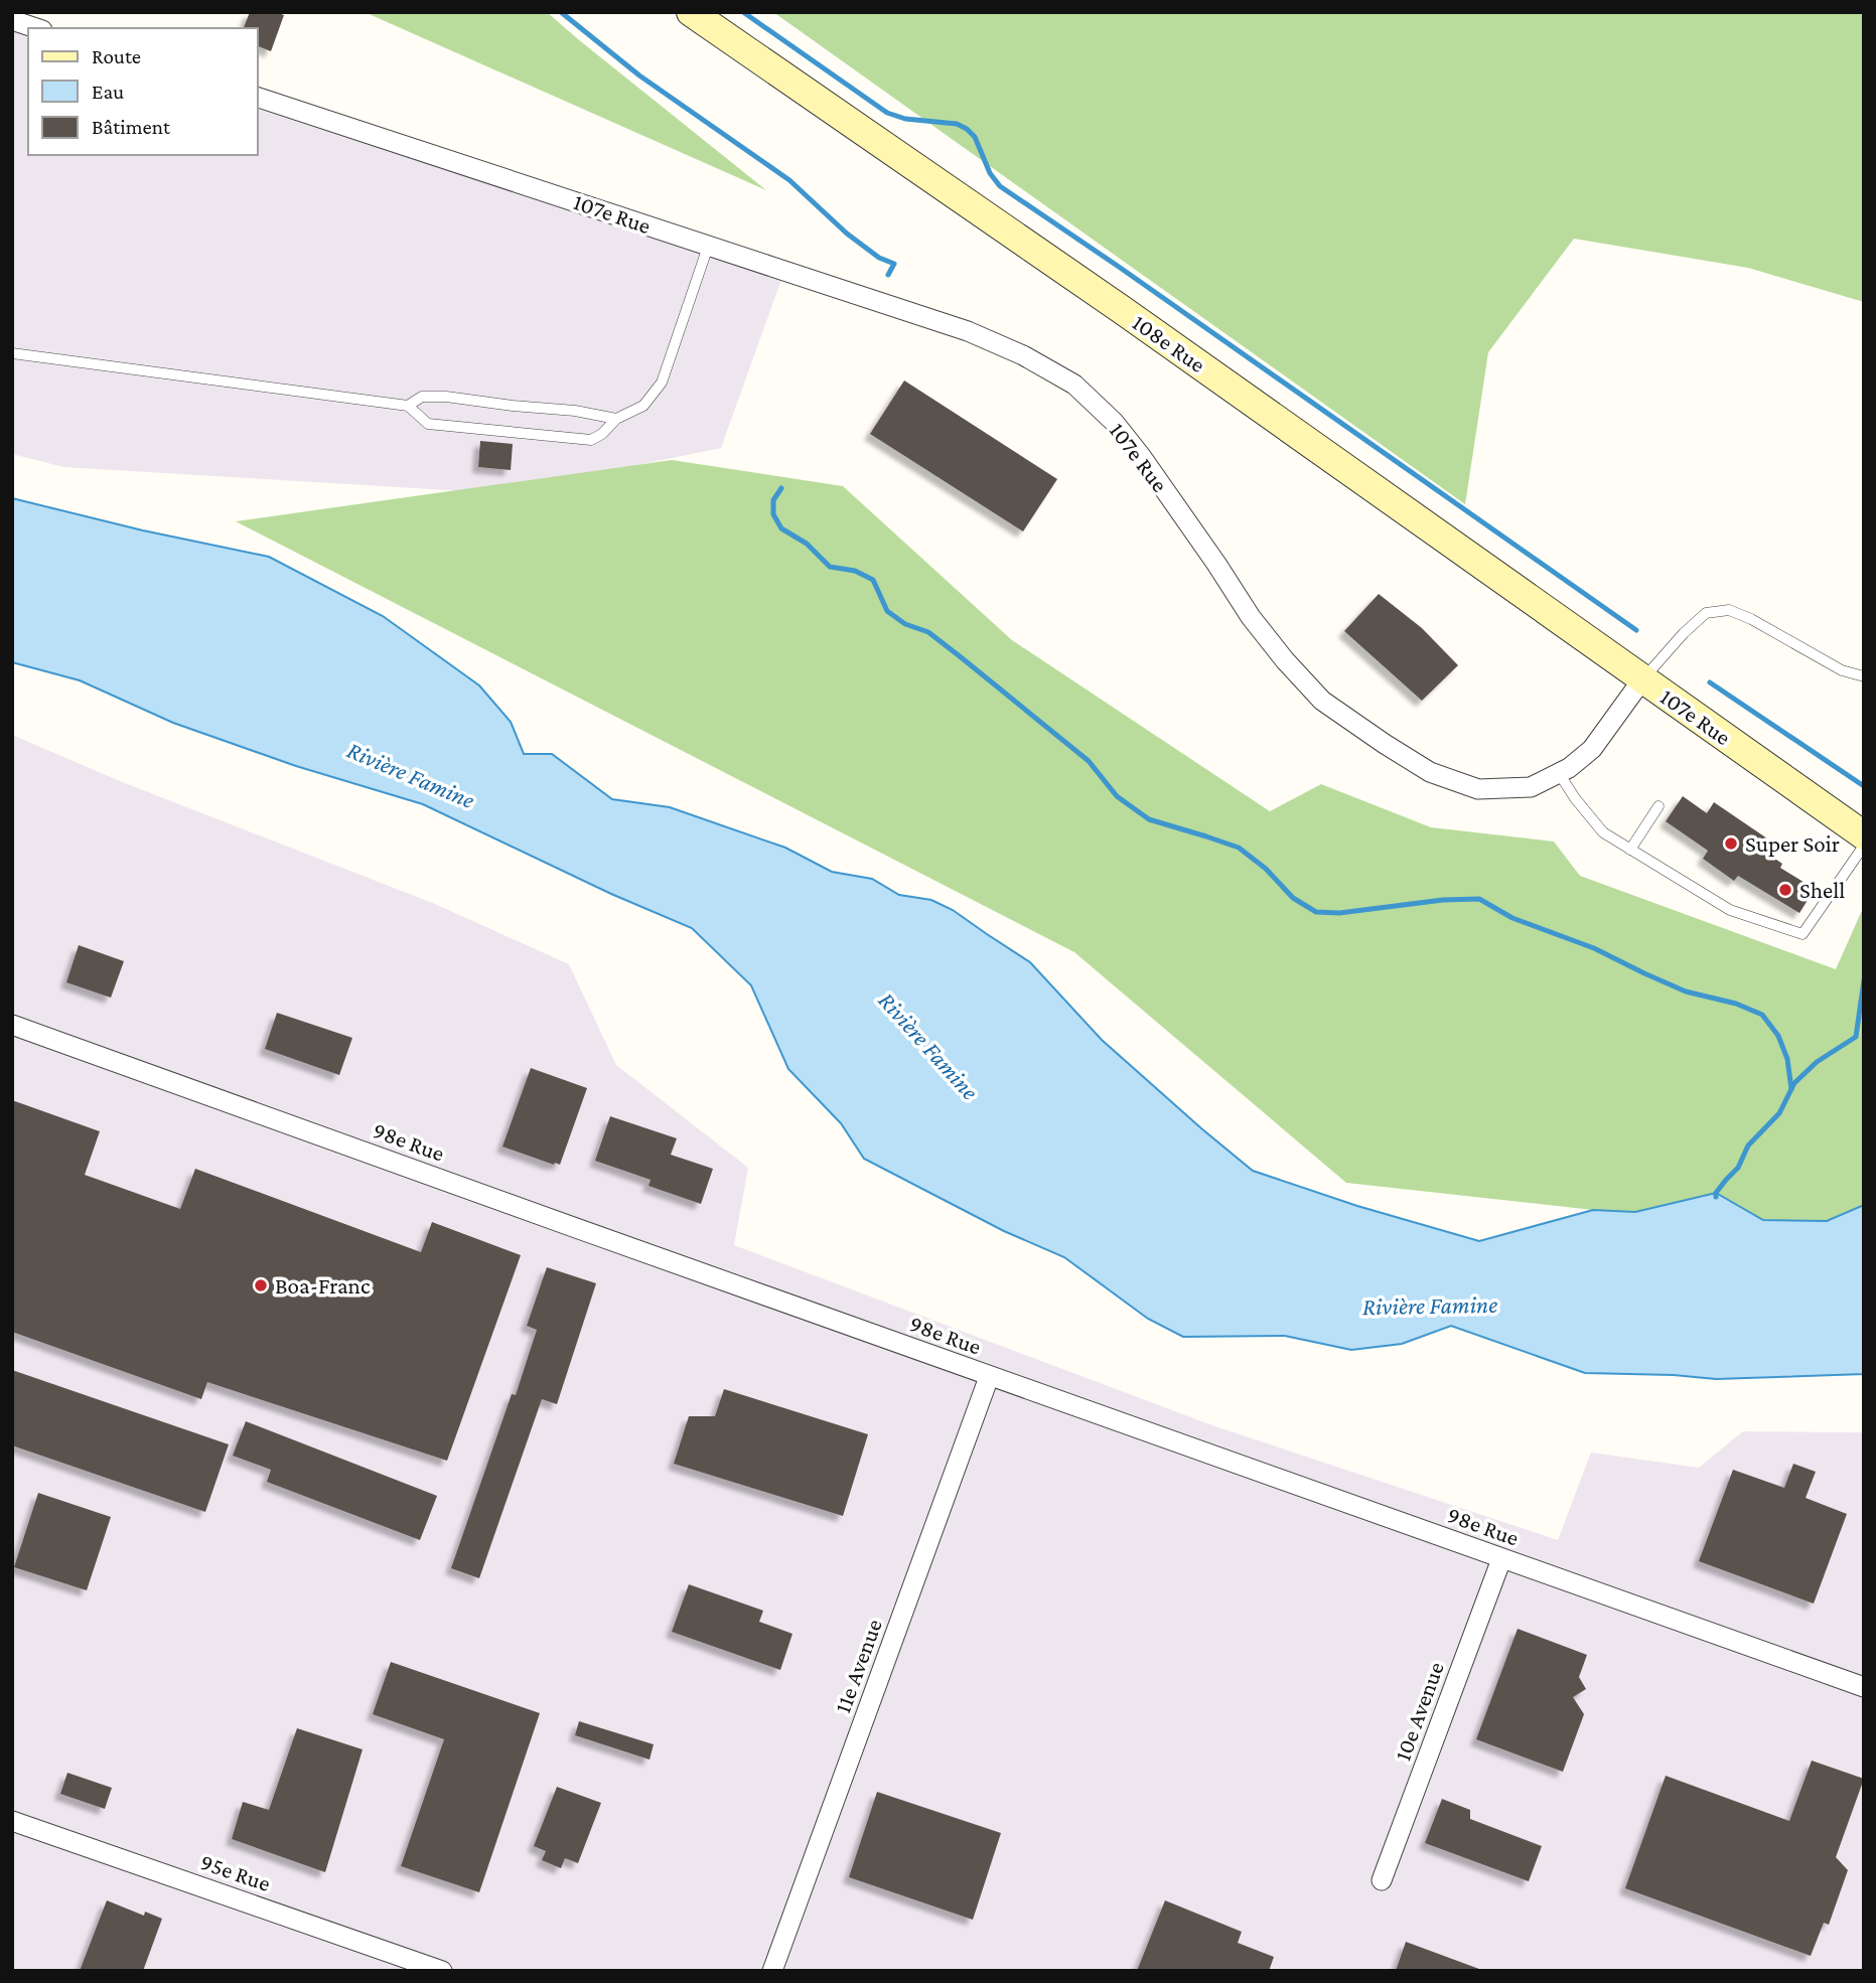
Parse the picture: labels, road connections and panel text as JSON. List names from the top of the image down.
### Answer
{
  "streets": {
    "main road": ["107e Rue", "108e Rue"],
    "street": [
      "98e Rue",
      "11e Avenue",
      "10e Avenue",
      "95e Rue"
    ]
  },
  "crossings": [
    ["107e Rue", "108e Rue"],
    ["98e Rue", "11e Avenue"],
    ["98e Rue", "10e Avenue"]
  ],
  "water": ["Rivière Famine"],
  "places": ["Super Soir", "Shell", "Boa-Franc"],
  "legend": ["Route", "Eau", "Bâtiment"]
}
